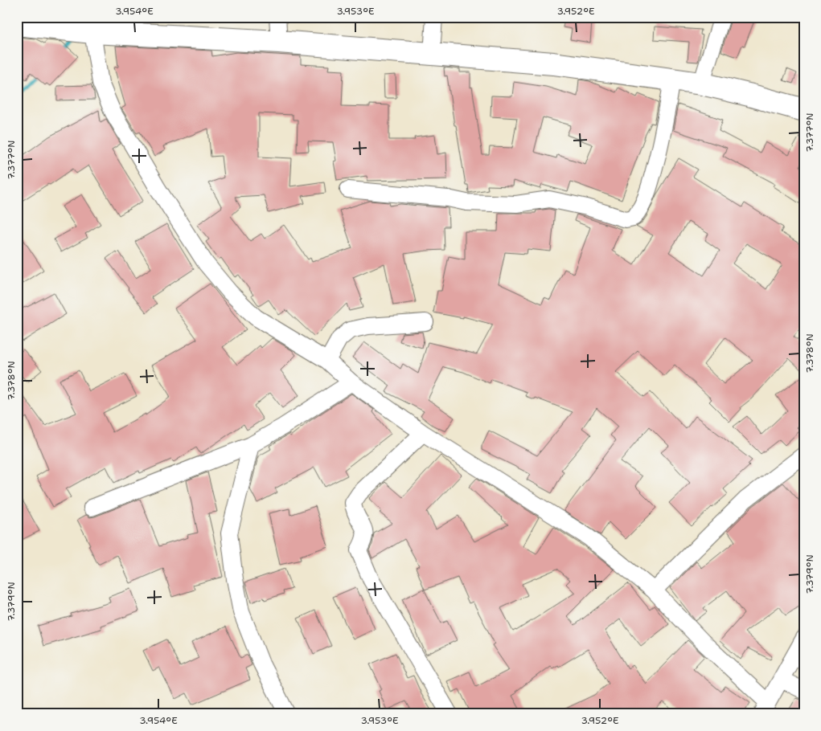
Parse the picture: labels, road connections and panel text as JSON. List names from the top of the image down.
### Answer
{
  "coordinates": [
    "3.954°E",
    "3.953°E",
    "3.952°E",
    "7.377°N",
    "7.378°N",
    "7.379°N"
  ]
}
